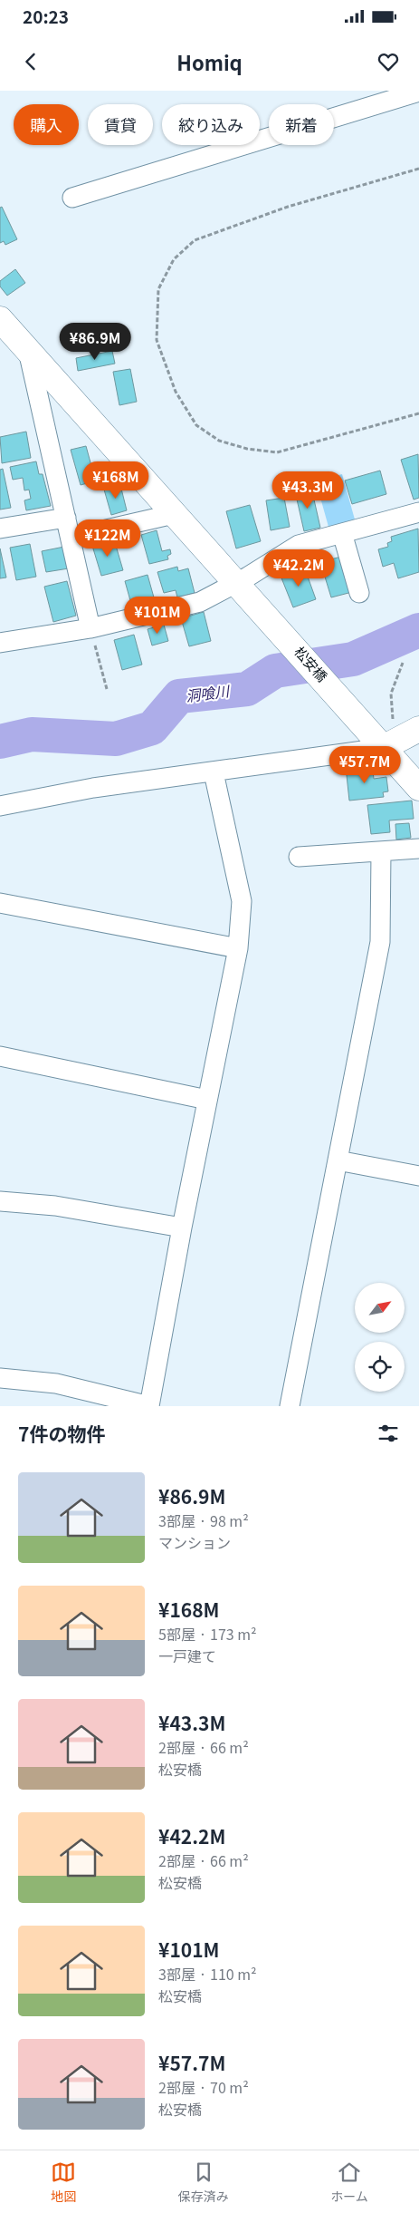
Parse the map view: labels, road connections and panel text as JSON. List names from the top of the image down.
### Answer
{
  "streets": {
    "street": ["松安橋"]
  },
  "water": ["洞喰川"],
  "north": "top right",
  "page": {
    "status": "20:23",
    "header": "Homiq",
    "chip": [
      "購入",
      "賃貸",
      "絞り込み",
      "新着"
    ],
    "price": [
      "¥86.9M",
      "¥168M",
      "¥43.3M",
      "¥122M",
      "¥42.2M",
      "¥101M",
      "¥57.7M"
    ],
    "heading": "7件の物件",
    "list": [
      {
        "name": "¥86.9M",
        "note": "3部屋 · 98 m² · マンション"
      },
      {
        "name": "¥168M",
        "note": "5部屋 · 173 m² · 一戸建て"
      },
      {
        "name": "¥43.3M",
        "note": "2部屋 · 66 m² · 松安橋"
      },
      {
        "name": "¥42.2M",
        "note": "2部屋 · 66 m² · 松安橋"
      },
      {
        "name": "¥101M",
        "note": "3部屋 · 110 m² · 松安橋"
      },
      {
        "name": "¥57.7M",
        "note": "2部屋 · 70 m² · 松安橋"
      }
    ],
    "tabs": ["地図", "保存済み", "ホーム"]
  }
}
